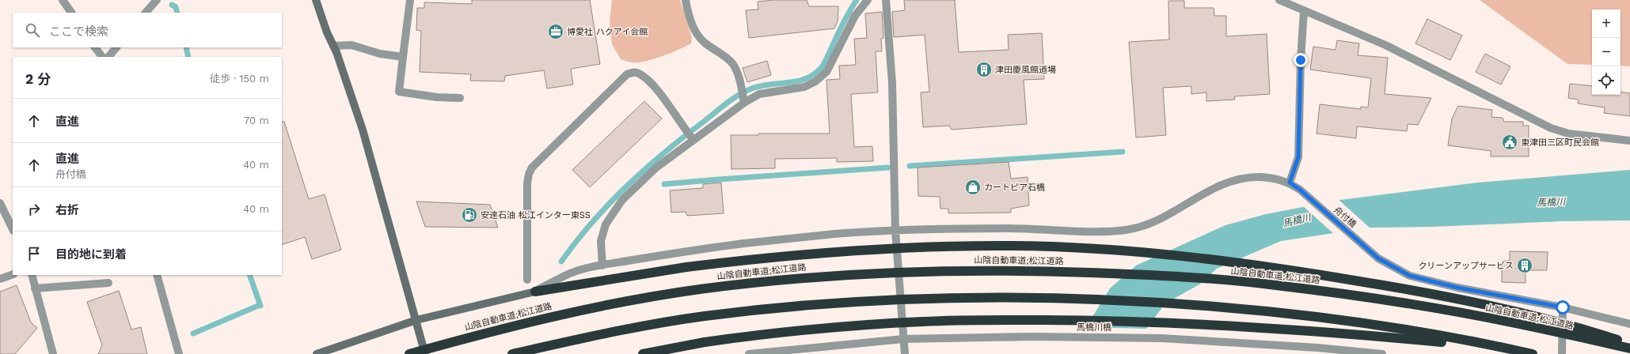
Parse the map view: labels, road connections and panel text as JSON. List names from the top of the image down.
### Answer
{
  "streets": {
    "highway": ["山陰自動車道;松江道路"],
    "street": ["舟付橋", "馬橋川橋"]
  },
  "water": ["馬橋川"],
  "places": {
    "office": ["博愛社 ハクアイ会館"],
    "building": ["津田慶風館道場", "クリーンアップサービス"],
    "public building": ["東津田三区町民会館"],
    "shop": ["カートピア石橋"],
    "fuel station": ["安達石油 松江インター東SS"]
  },
  "page": {
    "map_buttons": ["+", "−"],
    "search": "ここで検索",
    "heading": ["2 分", "徒歩 · 150 m"],
    "list": [
      ["直進", "70 m"],
      ["直進", "舟付橋", "40 m"],
      ["右折", "40 m"],
      "目的地に到着"
    ]
  }
}
